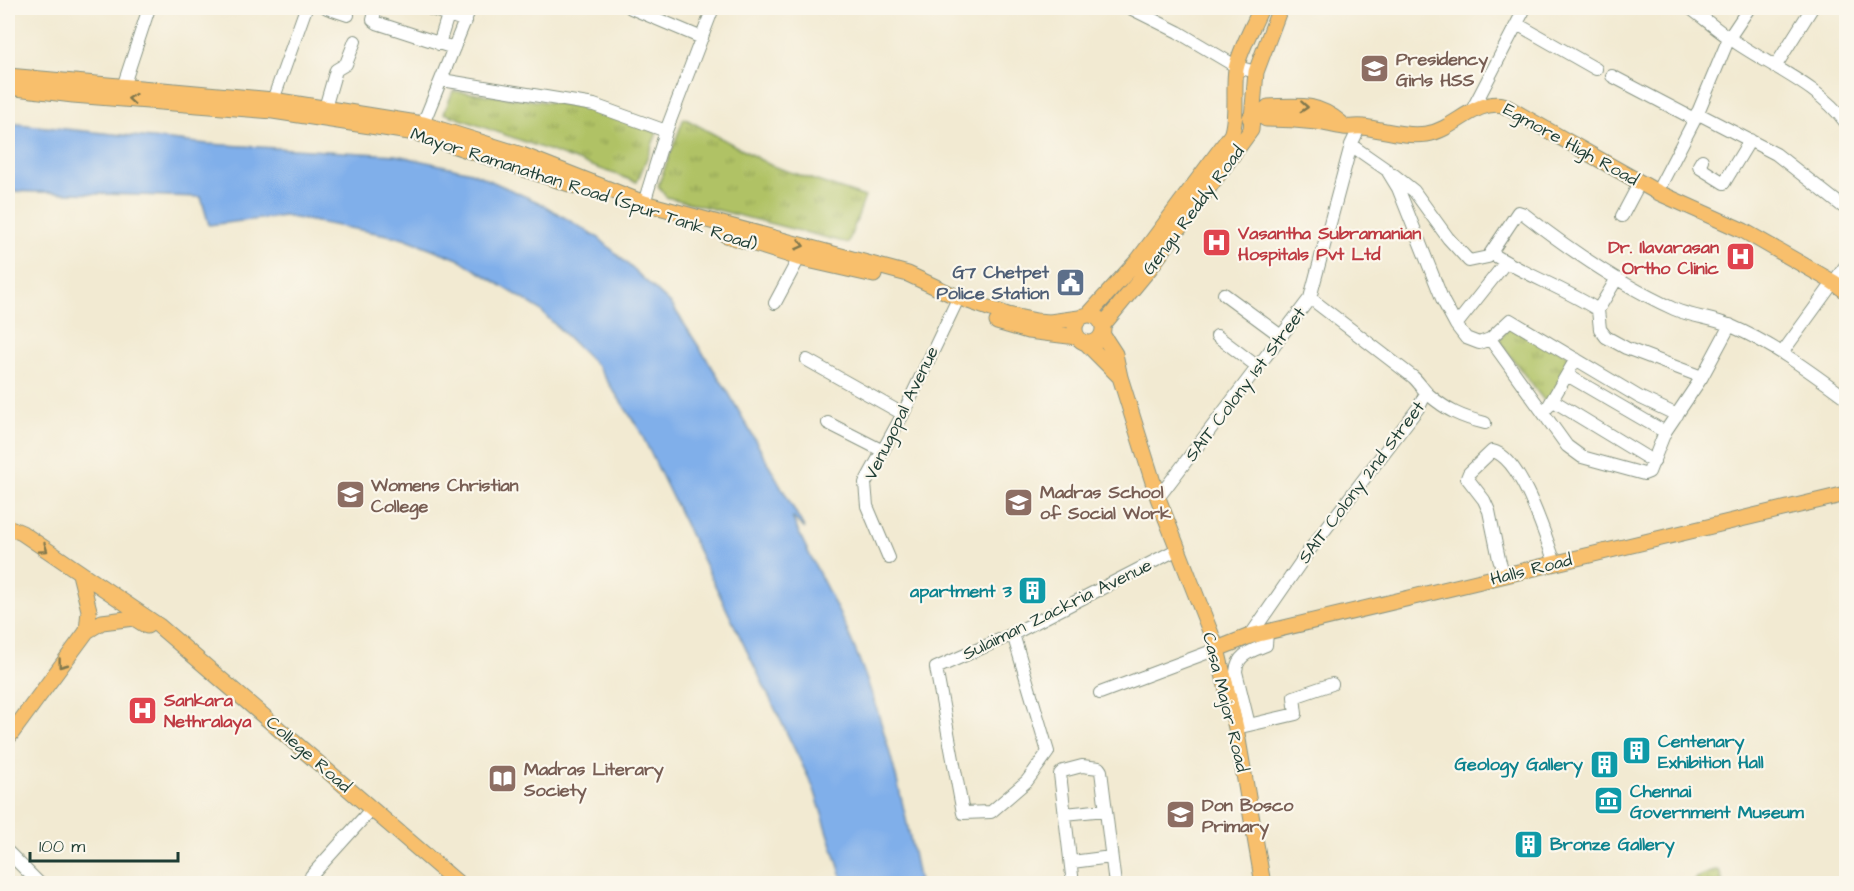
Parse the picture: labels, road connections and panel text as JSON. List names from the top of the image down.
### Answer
{
  "streets": {
    "main road": [
      "Egmore High Road",
      "Mayor Ramanathan Road (Spur Tank Road)",
      "Gengu Reddy Road",
      "Halls Road",
      "Casa Major Road",
      "College Road"
    ],
    "street": [
      "SAIT Colony 1st Street",
      "Venugopal Avenue",
      "SAIT Colony 2nd Street",
      "Sulaiman Zackria Avenue"
    ]
  },
  "crossings": [
    ["Egmore High Road", "SAIT Colony 1st Street"],
    ["Mayor Ramanathan Road (Spur Tank Road)", "Gengu Reddy Road"],
    ["Mayor Ramanathan Road (Spur Tank Road)", "Venugopal Avenue"],
    ["Mayor Ramanathan Road (Spur Tank Road)", "Casa Major Road"],
    ["Gengu Reddy Road", "Casa Major Road"],
    ["SAIT Colony 1st Street", "SAIT Colony 2nd Street"],
    ["SAIT Colony 1st Street", "Casa Major Road"],
    ["SAIT Colony 2nd Street", "Halls Road"],
    ["Halls Road", "Casa Major Road"],
    ["Sulaiman Zackria Avenue", "Casa Major Road"]
  ],
  "places": {
    "school or university": [
      "Presidency Girls HSS",
      "Womens Christian College",
      "Madras School of Social Work",
      "Don Bosco Primary"
    ],
    "hospital": ["Vasantha Subramanian Hospitals Pvt Ltd", "Dr. Ilavarasan Ortho Clinic", "Sankara Nethralaya"],
    "public building": ["G7 Chetpet Police Station"],
    "building": [
      "apartment 3",
      "Centenary Exhibition Hall",
      "Geology Gallery",
      "Bronze Gallery"
    ],
    "library": ["Madras Literary Society"],
    "museum": ["Chennai Government Museum"]
  },
  "scale_bar": "100 m"
}
